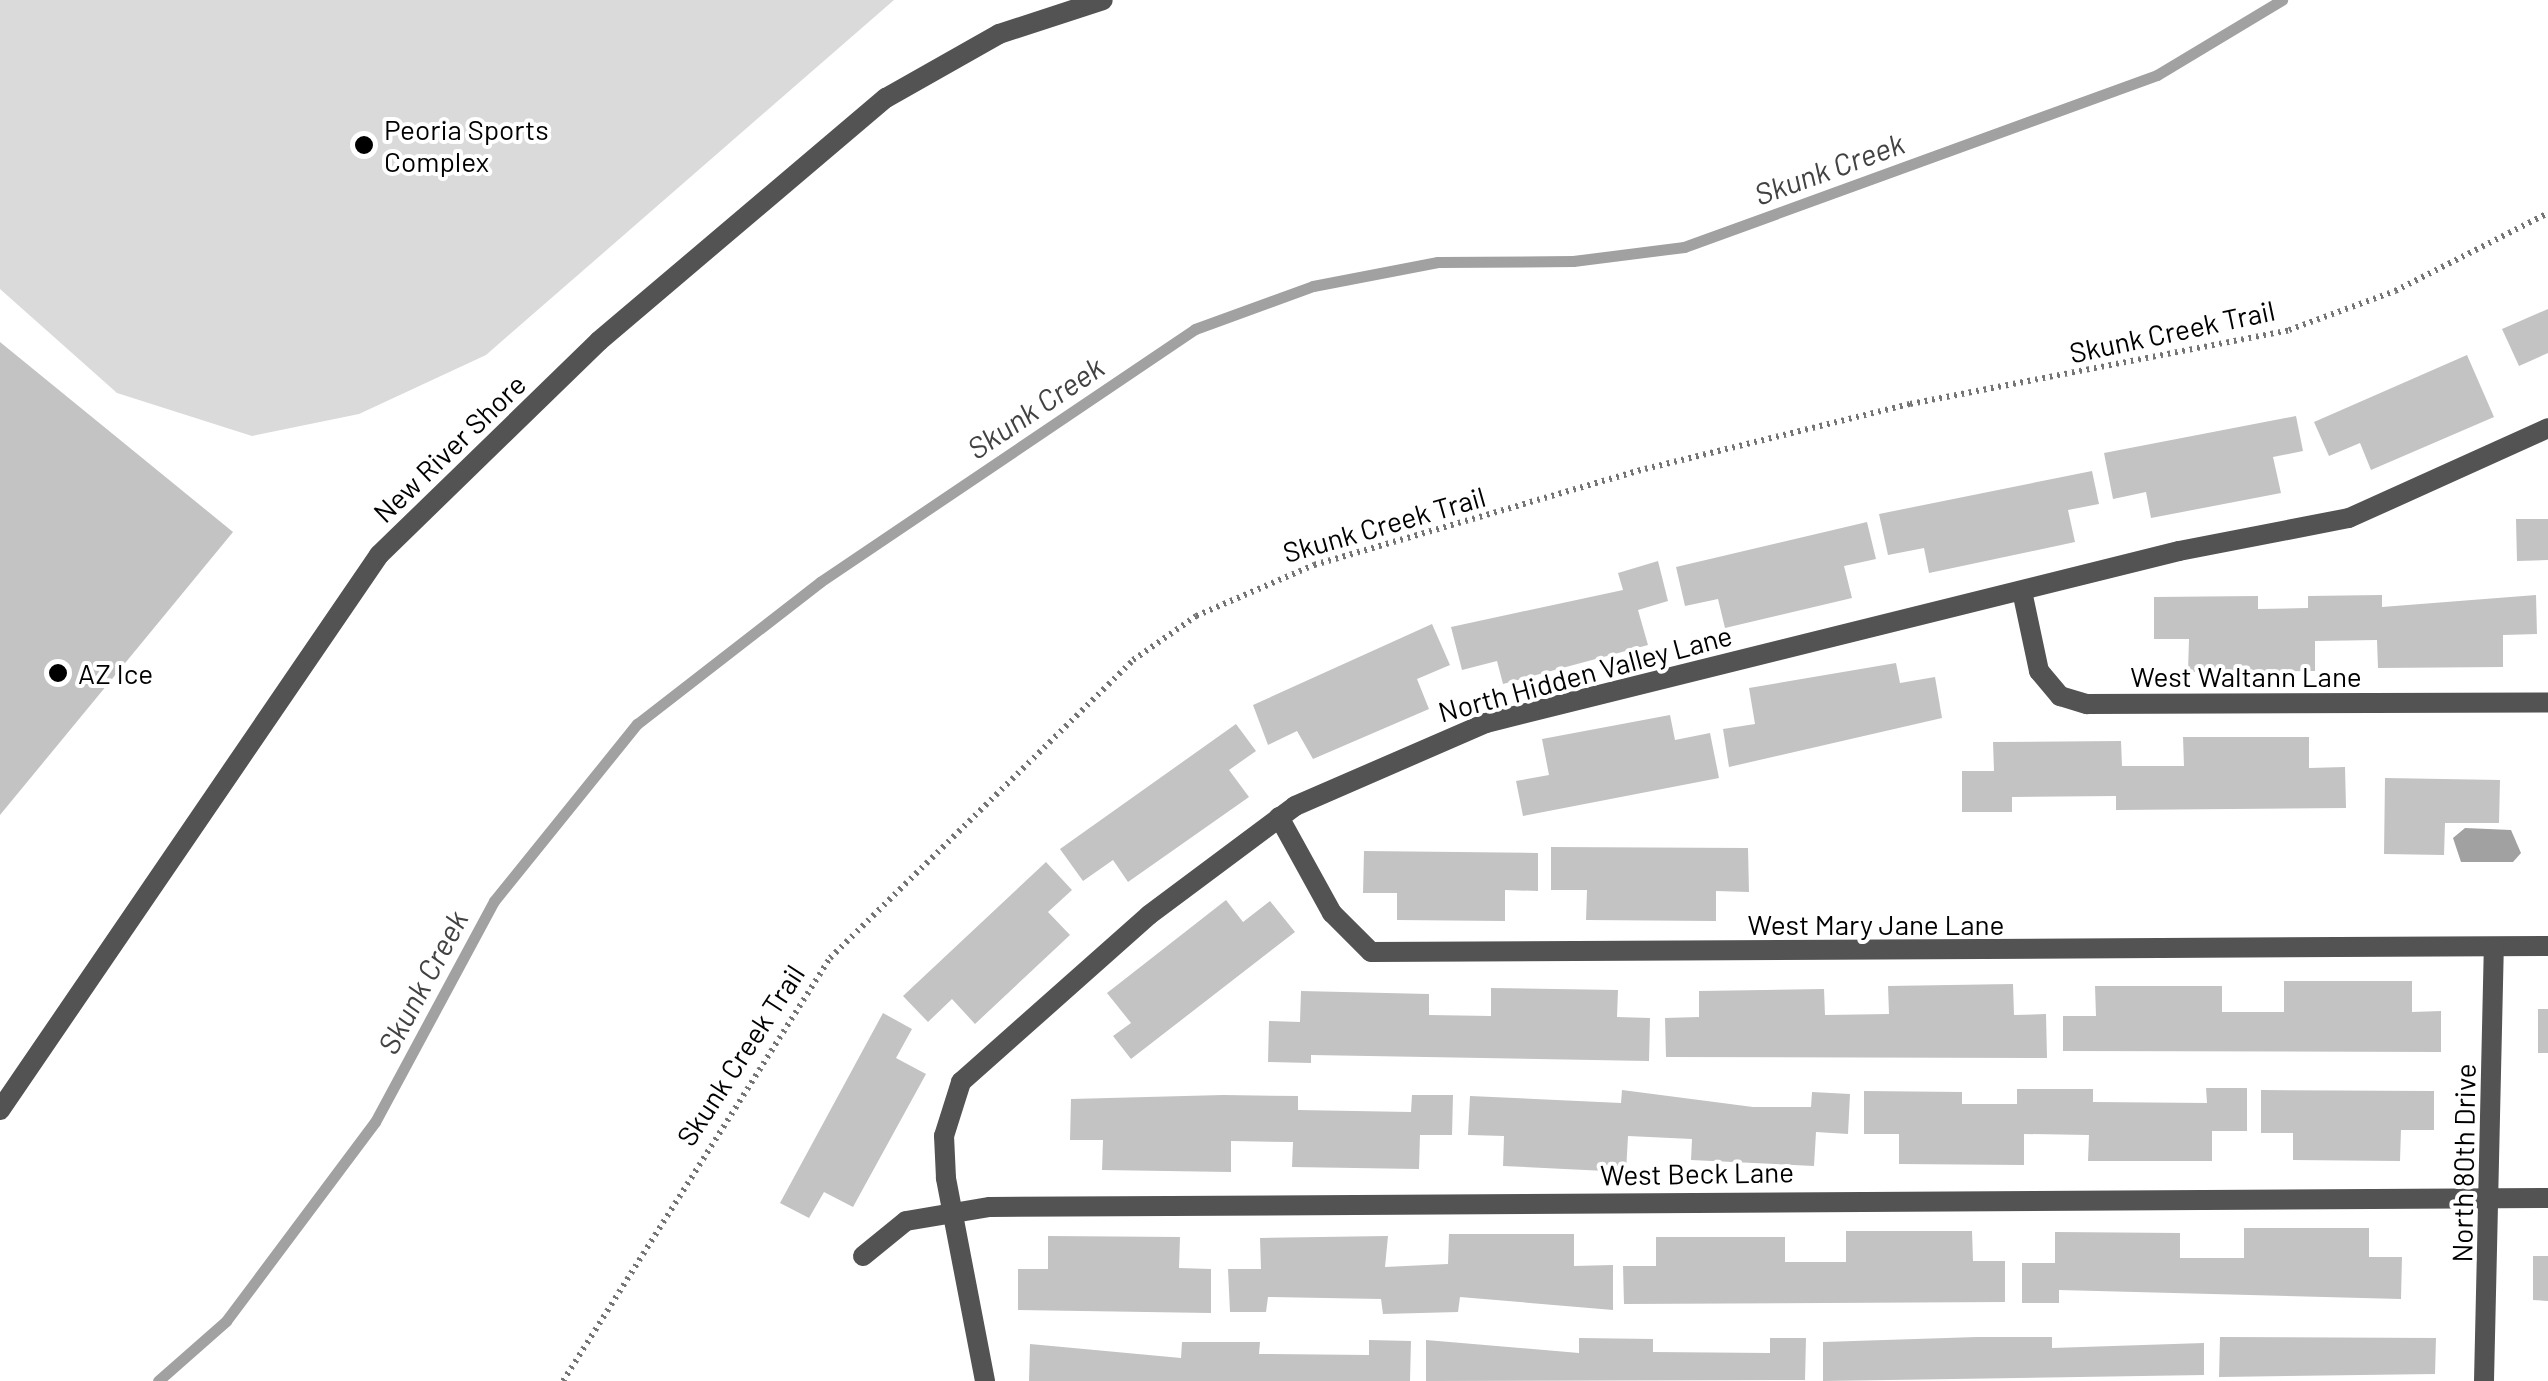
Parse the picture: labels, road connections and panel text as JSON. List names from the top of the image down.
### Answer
{
  "streets": {
    "street": [
      "New River Shore",
      "North Hidden Valley Lane",
      "West Waltann Lane",
      "West Mary Jane Lane",
      "North 80th Drive",
      "West Beck Lane"
    ],
    "path": ["Skunk Creek Trail"]
  },
  "crossings": [
    ["North Hidden Valley Lane", "West Waltann Lane"],
    ["North Hidden Valley Lane", "West Mary Jane Lane"],
    ["North Hidden Valley Lane", "West Beck Lane"],
    ["West Mary Jane Lane", "North 80th Drive"],
    ["North 80th Drive", "West Beck Lane"]
  ],
  "water": ["Skunk Creek"],
  "places": ["Peoria Sports Complex", "AZ Ice"]
}
